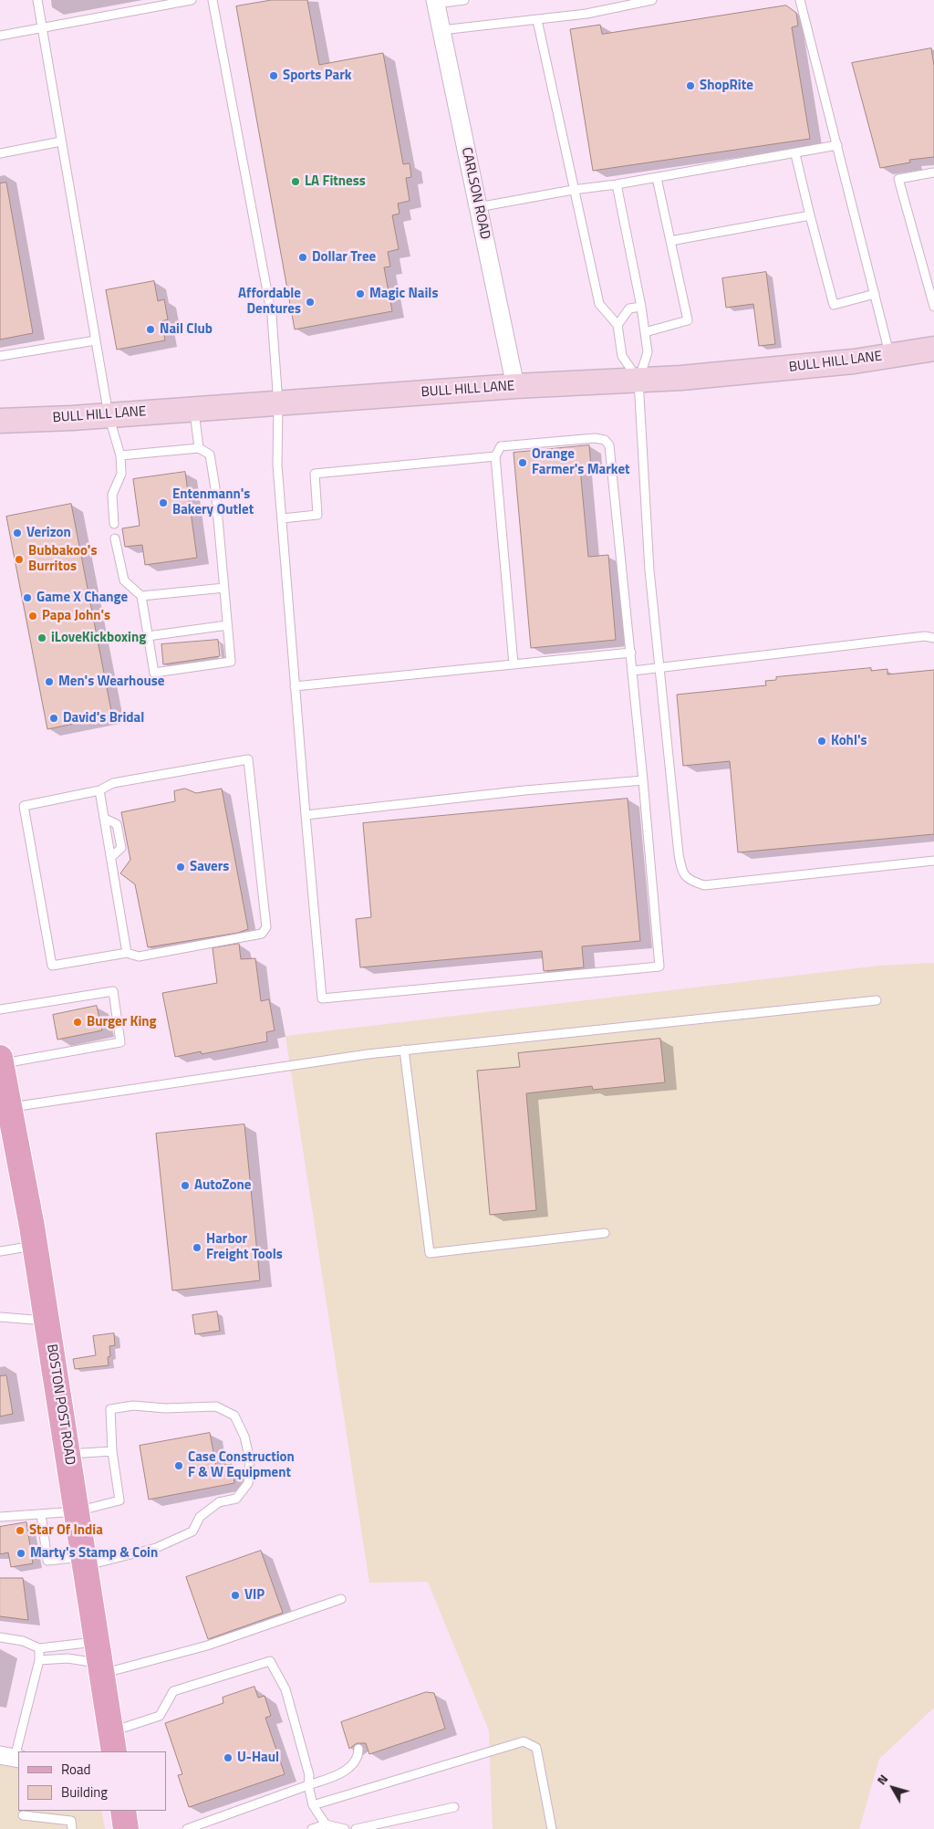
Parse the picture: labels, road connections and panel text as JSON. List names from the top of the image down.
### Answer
{
  "streets": {
    "main road": ["BULL HILL LANE", "BOSTON POST ROAD"],
    "street": ["CARLSON ROAD"]
  },
  "crossings": [
    ["CARLSON ROAD", "BULL HILL LANE"]
  ],
  "places": [
    "Sports Park",
    "ShopRite",
    "LA Fitness",
    "Dollar Tree",
    "Magic Nails",
    "Affordable Dentures",
    "Nail Club",
    "Orange Farmer's Market",
    "Entenmann's Bakery Outlet",
    "Verizon",
    "Bubbakoo's Burritos",
    "Game X Change",
    "Papa John's",
    "iLoveKickboxing",
    "Men's Wearhouse",
    "David's Bridal",
    "Kohl's",
    "Savers",
    "Burger King",
    "AutoZone",
    "Harbor Freight Tools",
    "Case Construction F & W Equipment",
    "Star Of India",
    "Marty's Stamp & Coin",
    "VIP",
    "U-Haul"
  ],
  "legend": ["Road", "Building"],
  "north": "top left"
}
